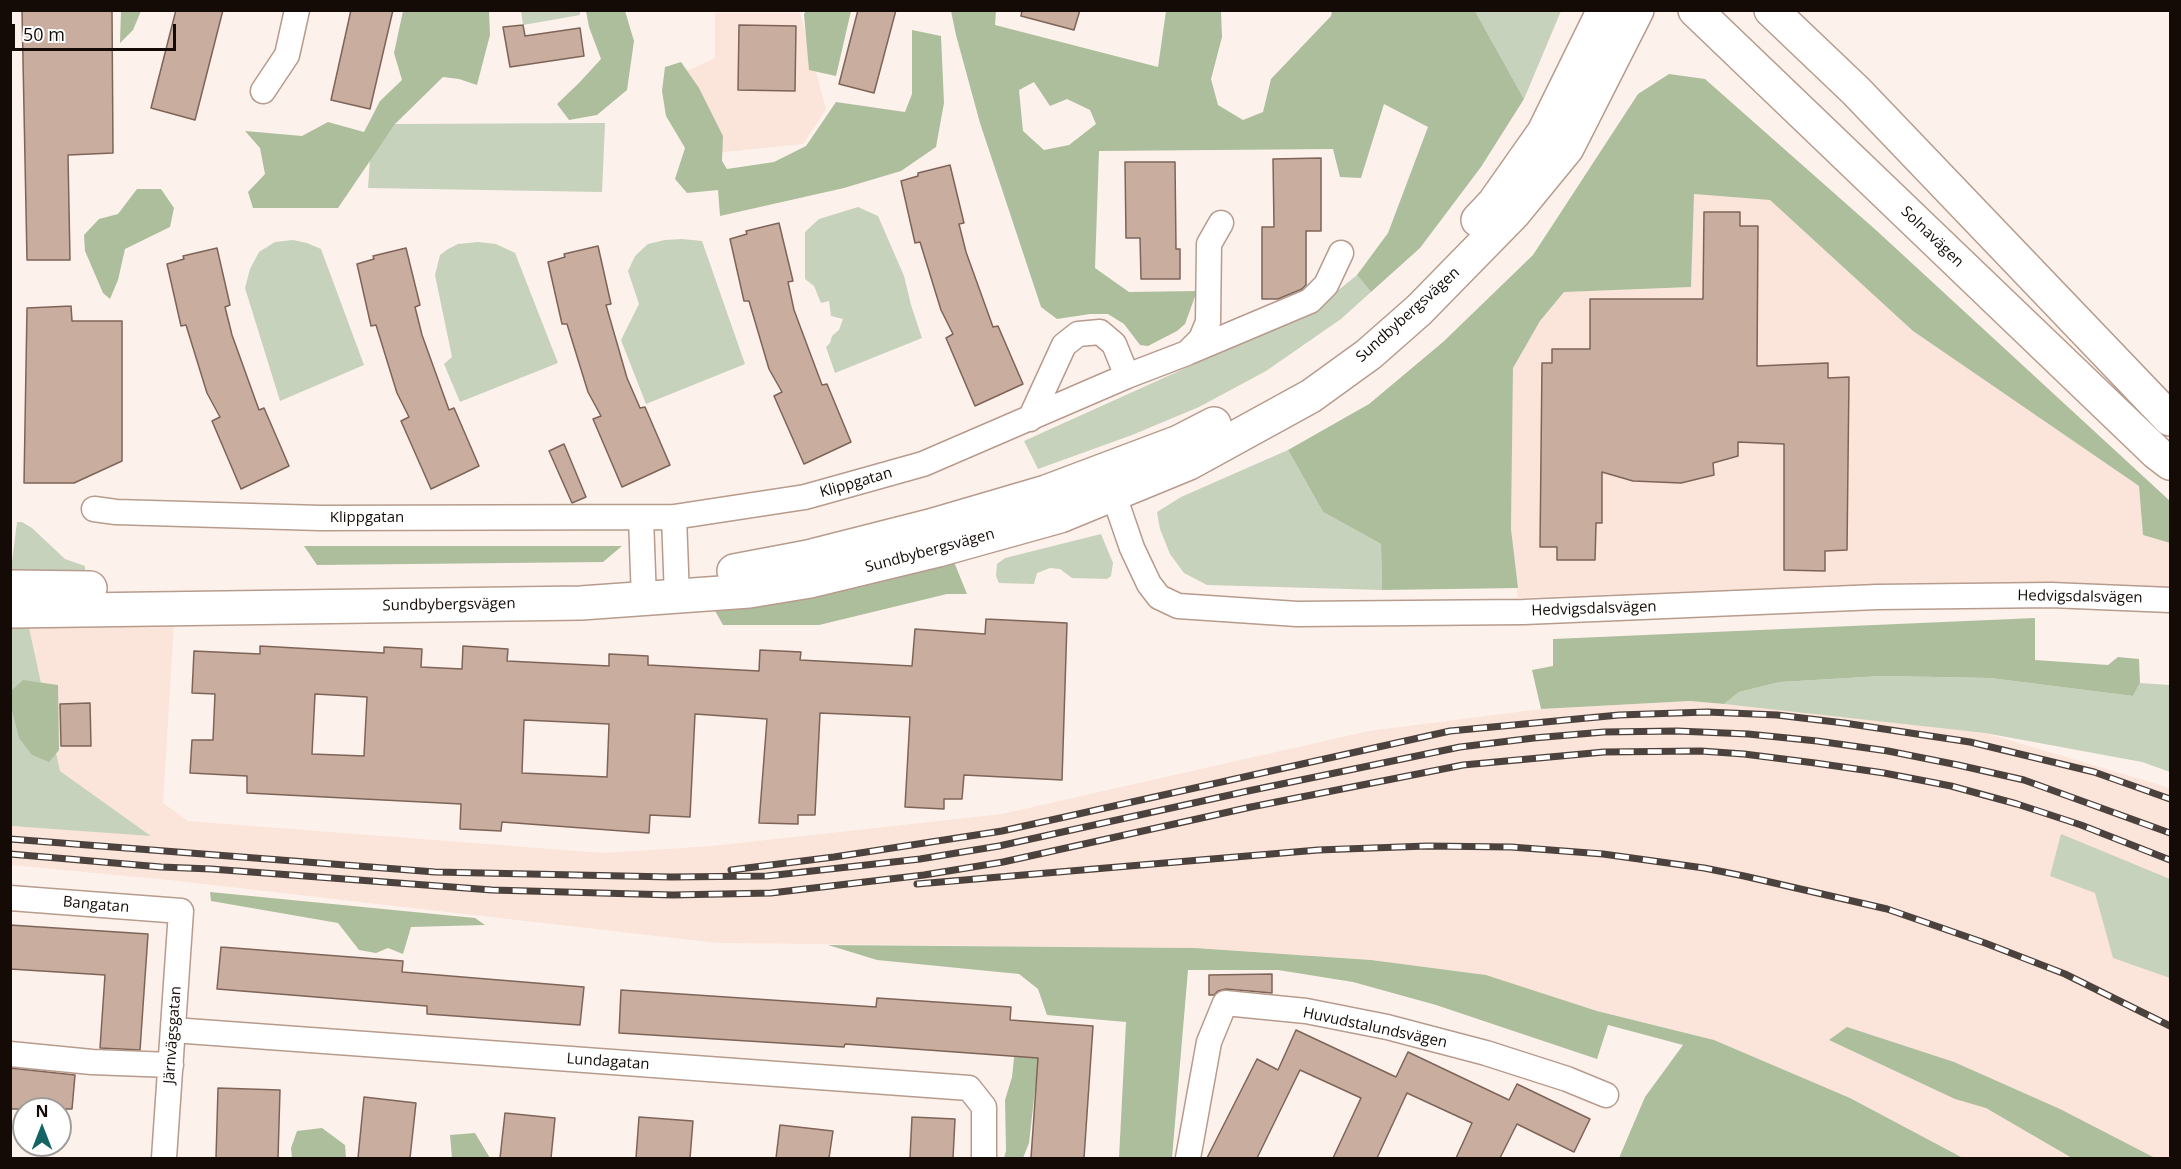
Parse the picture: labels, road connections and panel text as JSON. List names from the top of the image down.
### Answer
{
  "streets": {
    "main road": ["Solnavägen", "Sundbybergsvägen"],
    "street": [
      "Klippgatan",
      "Hedvigsdalsvägen",
      "Bangatan",
      "Huvudstalundsvägen",
      "Järnvägsgatan",
      "Lundagatan"
    ]
  },
  "crossings": [
    ["Sundbybergsvägen", "Hedvigsdalsvägen"],
    ["Bangatan", "Järnvägsgatan"],
    ["Järnvägsgatan", "Lundagatan"]
  ],
  "scale_bar": "50 m",
  "north": "top"
}
